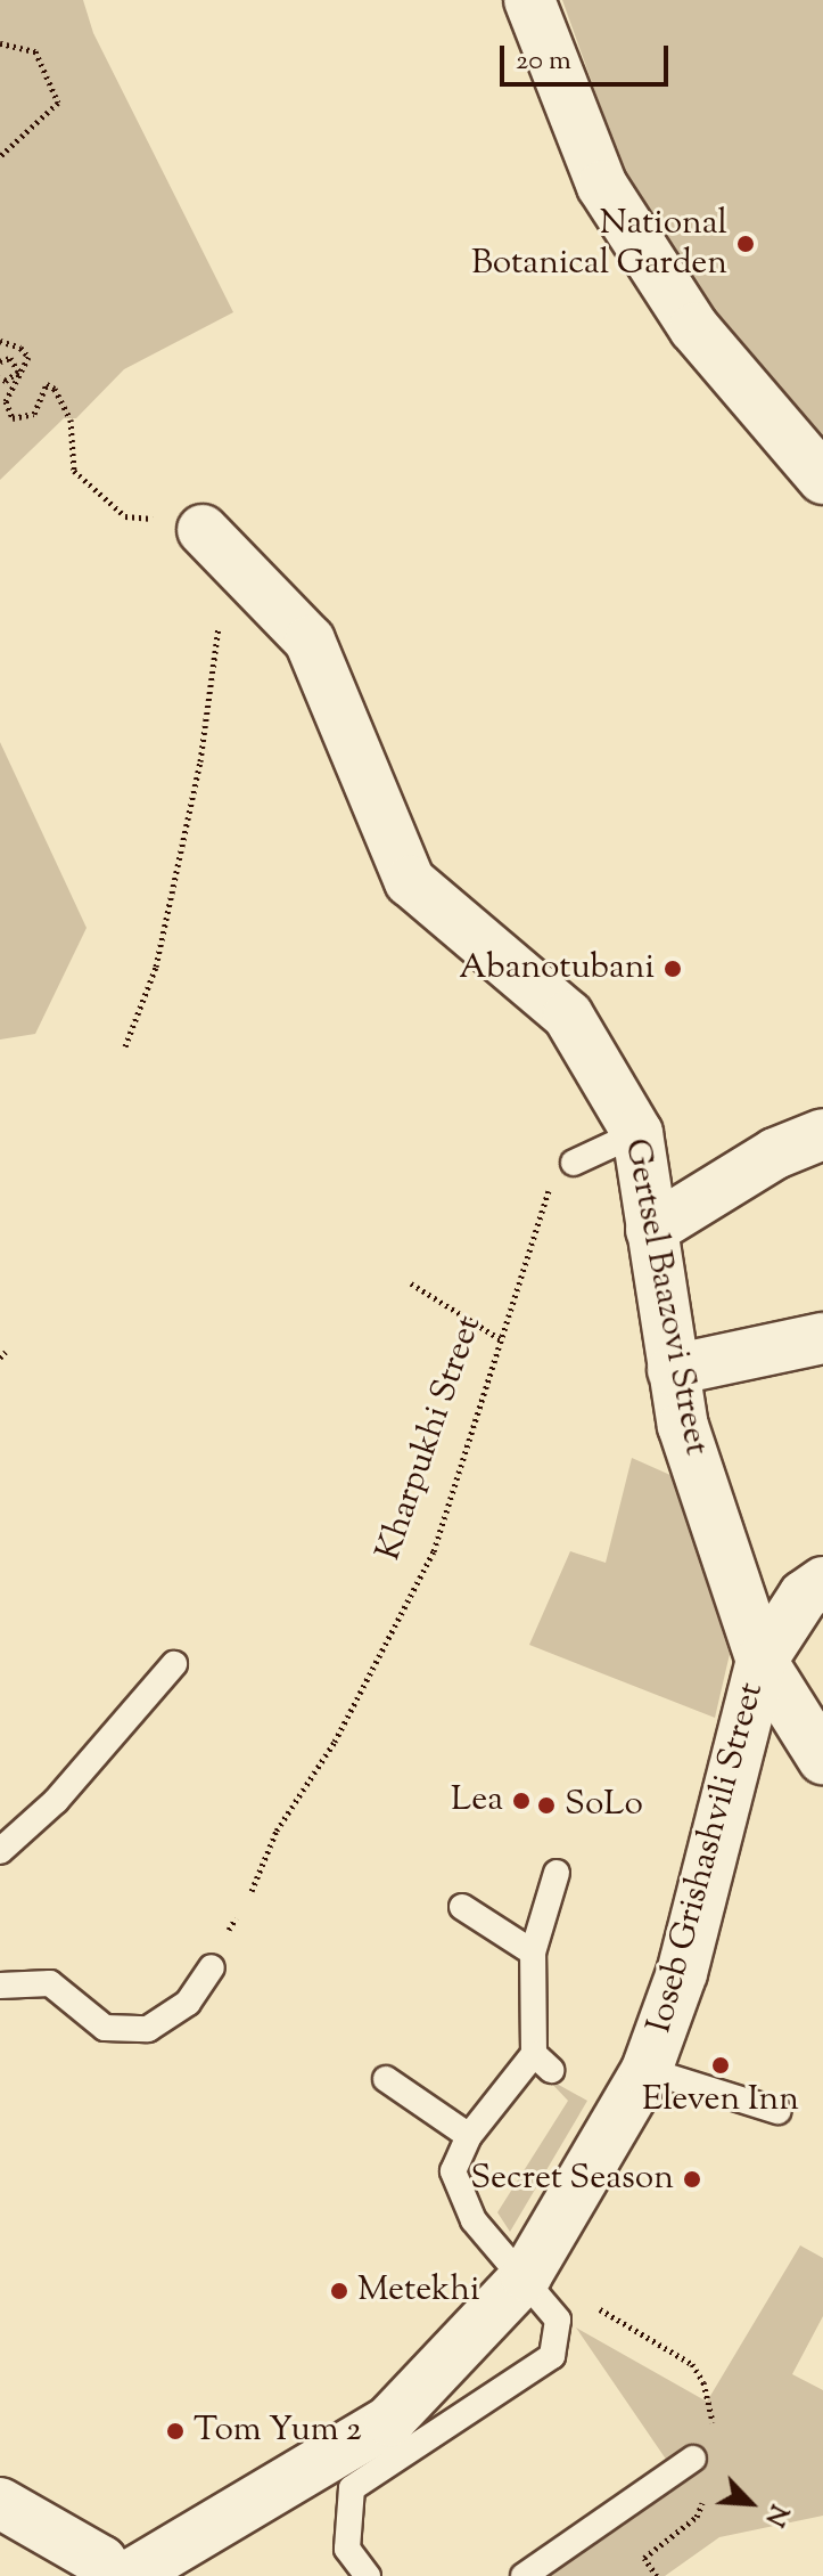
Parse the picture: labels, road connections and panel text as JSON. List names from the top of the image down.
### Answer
{
  "streets": {
    "street": ["Gertsel Baazovi Street", "Ioseb Grishashvili Street"],
    "path": ["Kharpukhi Street"]
  },
  "crossings": [
    ["Gertsel Baazovi Street", "Ioseb Grishashvili Street"]
  ],
  "places": [
    "National Botanical Garden",
    "Abanotubani",
    "Lea",
    "SoLo",
    "Eleven Inn",
    "Secret Season",
    "Metekhi",
    "Tom Yum 2"
  ],
  "scale_bar": "20 m",
  "north": "bottom right"
}
